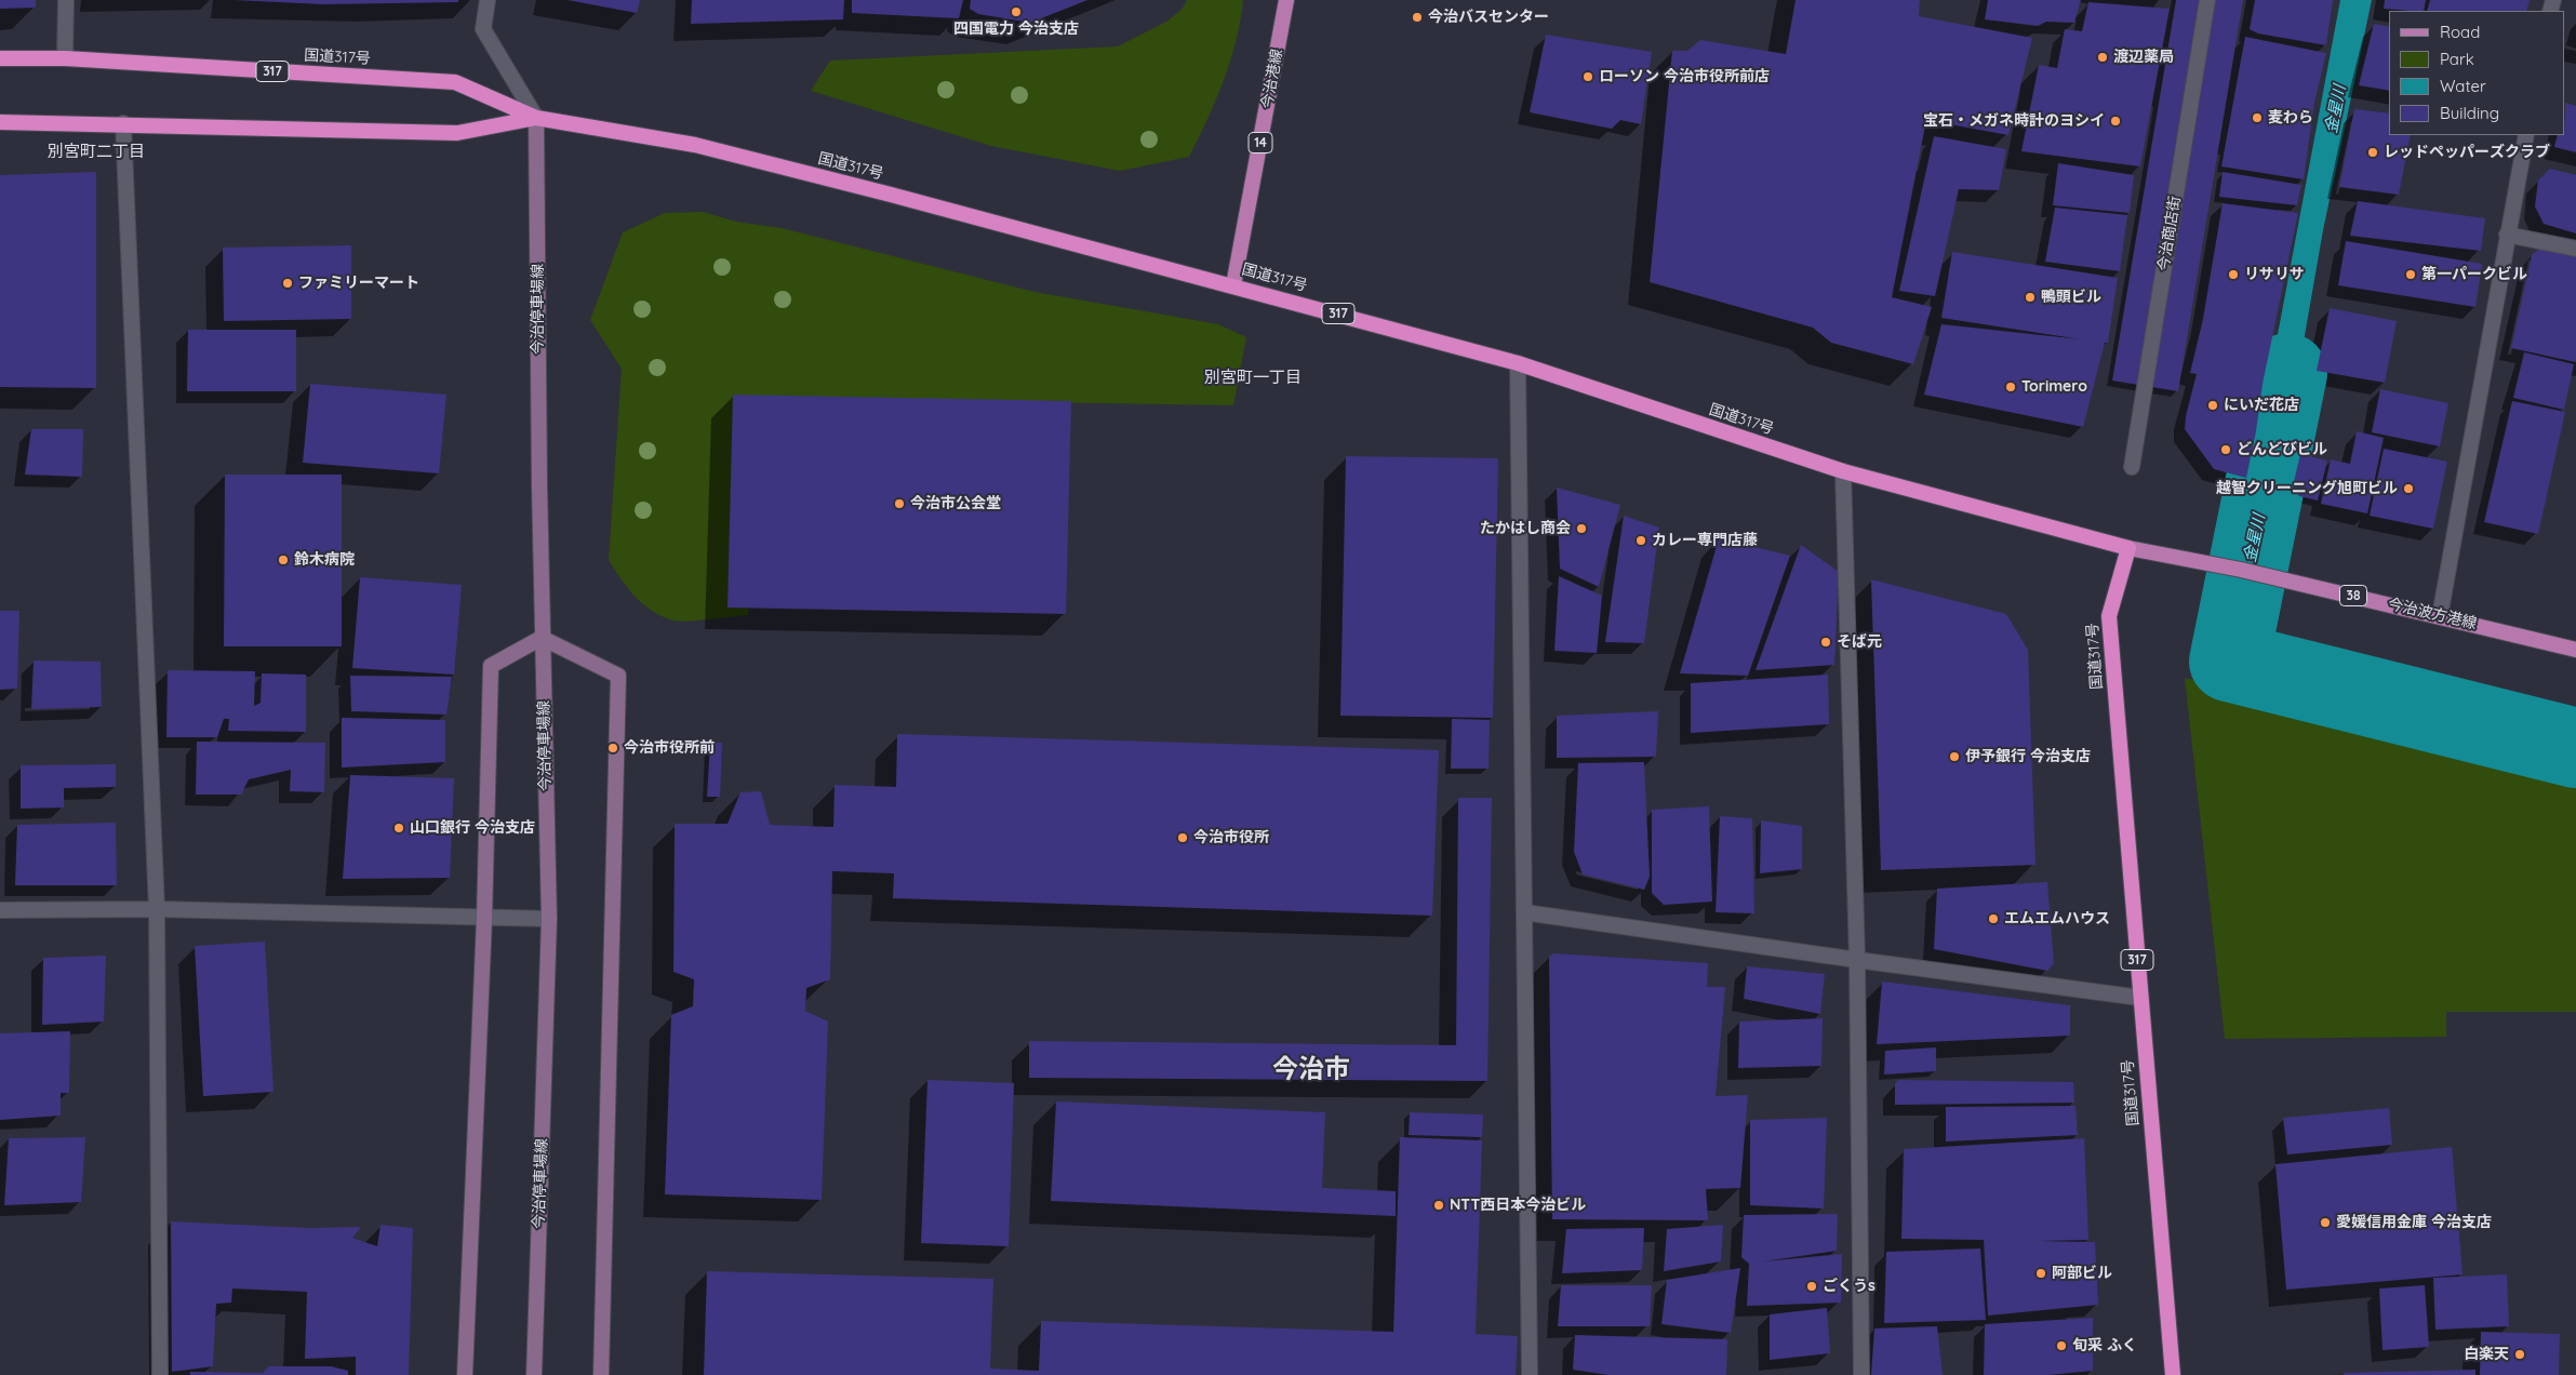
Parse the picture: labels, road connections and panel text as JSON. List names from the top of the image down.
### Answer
{
  "streets": {
    "highway": ["国道317号", "317"],
    "main road": [
      "今治港線",
      "14",
      "今治停車場線",
      "38",
      "今治波方港線"
    ],
    "street": ["今治商店街"]
  },
  "crossings": [
    ["国道317号", "今治港線"],
    ["国道317号", "今治停車場線"],
    ["国道317号", "今治波方港線"]
  ],
  "districts": ["別宮町二丁目", "別宮町一丁目", "今治市"],
  "water": ["金星川"],
  "places": [
    "四国電力 今治支店",
    "今治バスセンター",
    "渡辺薬局",
    "ローソン 今治市役所前店",
    "麦わら",
    "宝石・メガネ時計のヨシイ",
    "レッドペッパーズクラブ",
    "リサリサ",
    "第一パークビル",
    "ファミリーマート",
    "鴨頭ビル",
    "Torimero",
    "にいだ花店",
    "どんどびビル",
    "越智クリーニング旭町ビル",
    "今治市公会堂",
    "たかはし商会",
    "カレー専門店藤",
    "鈴木病院",
    "そば元",
    "今治市役所前",
    "伊予銀行 今治支店",
    "山口銀行 今治支店",
    "今治市役所",
    "エムエムハウス",
    "NTT西日本今治ビル",
    "愛媛信用金庫 今治支店",
    "阿部ビル",
    "ごくうs",
    "旬采 ふく",
    "白楽天"
  ],
  "legend": [
    "Road",
    "Park",
    "Water",
    "Building"
  ]
}
